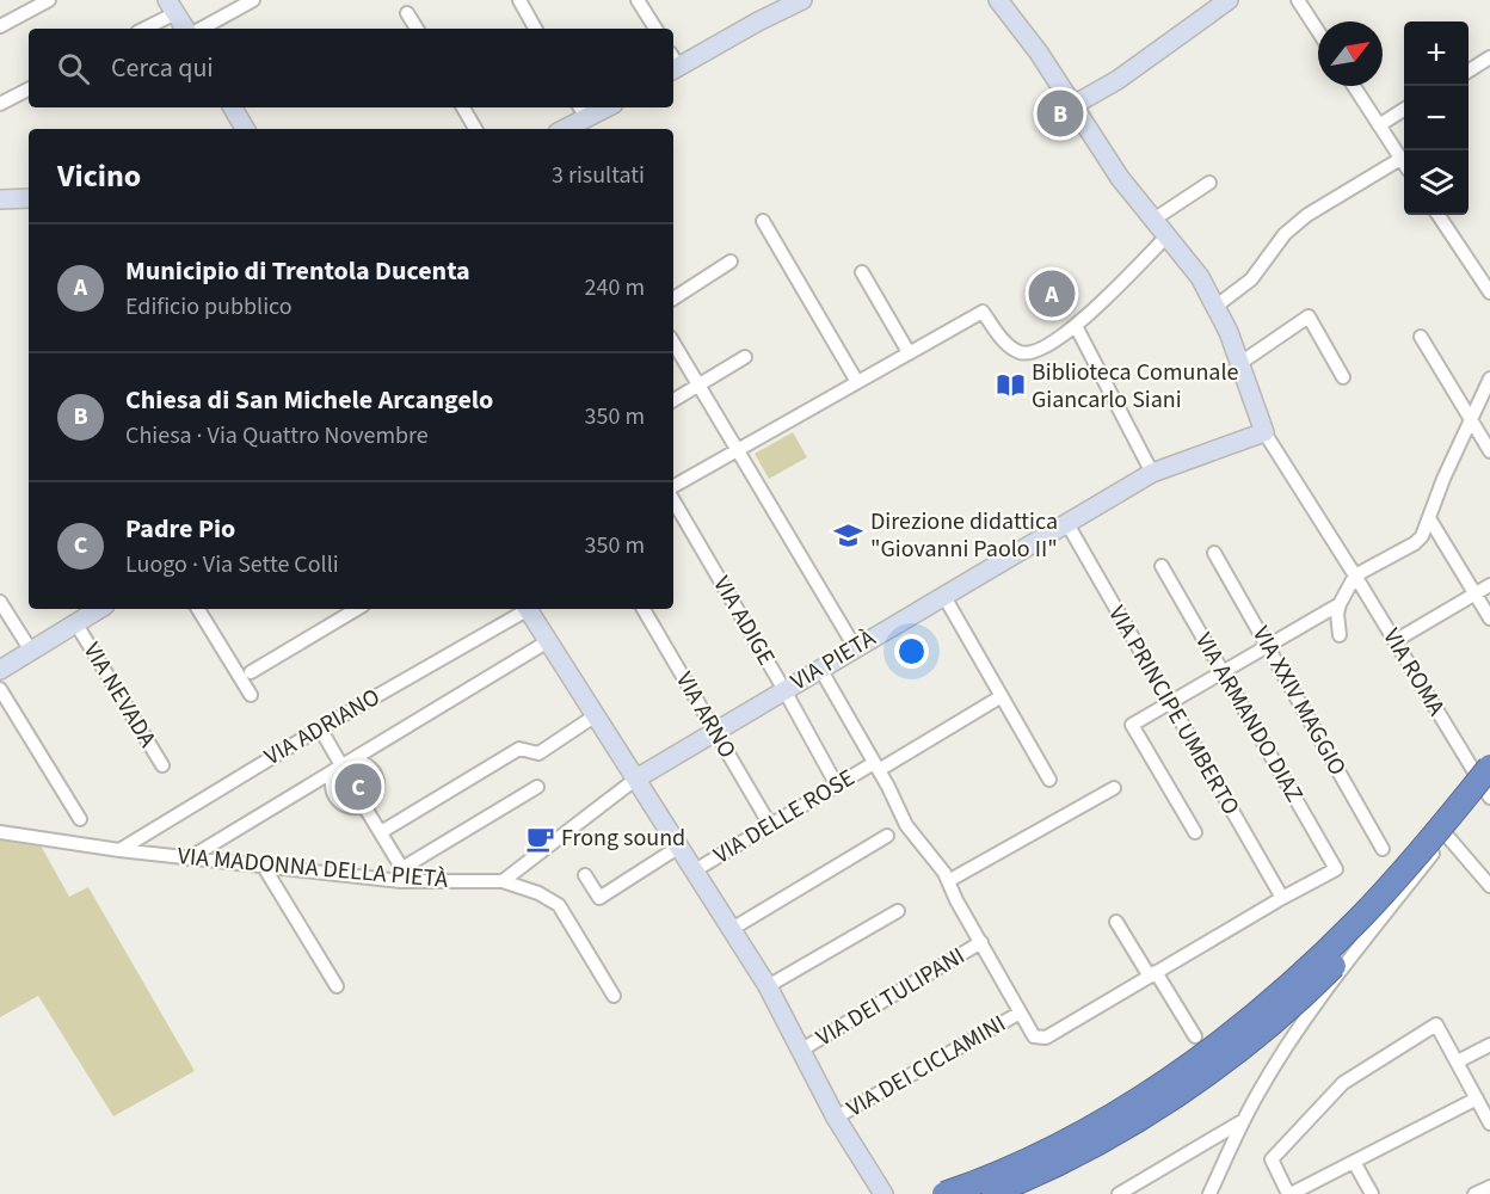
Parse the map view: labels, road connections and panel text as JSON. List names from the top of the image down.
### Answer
{
  "streets": {
    "street": [
      "VIA ADIGE",
      "VIA PIETÀ",
      "VIA ROMA",
      "VIA NEVADA",
      "VIA XXIV MAGGIO",
      "VIA PRINCIPE UMBERTO",
      "VIA ARNO",
      "VIA ARMANDO DIAZ",
      "VIA ADRIANO",
      "VIA DELLE ROSE",
      "VIA MADONNA DELLA PIETÀ",
      "VIA DEI TULIPANI",
      "VIA DEI CICLAMINI"
    ]
  },
  "crossings": [
    ["VIA ADIGE", "VIA PIETÀ"],
    ["VIA ADIGE", "VIA DELLE ROSE"],
    ["VIA PIETÀ", "VIA ROMA"],
    ["VIA PIETÀ", "VIA PRINCIPE UMBERTO"],
    ["VIA PIETÀ", "VIA ARNO"],
    ["VIA PRINCIPE UMBERTO", "VIA ARMANDO DIAZ"],
    ["VIA ARNO", "VIA DELLE ROSE"],
    ["VIA ADRIANO", "VIA MADONNA DELLA PIETÀ"]
  ],
  "places": {
    "library": ["Biblioteca Comunale Giancarlo Siani"],
    "school or university": ["Direzione didattica \"Giovanni Paolo II\""],
    "cafe": ["Frong sound"]
  },
  "north": "top right",
  "page": {
    "map_buttons": ["+", "−"],
    "search": "Cerca qui",
    "pins": ["B", "A", "C"],
    "heading": ["Vicino", "3 risultati"],
    "list": [
      {
        "mark": "A",
        "name": "Municipio di Trentola Ducenta",
        "note": "Edificio pubblico",
        "value": "240 m"
      },
      {
        "mark": "B",
        "name": "Chiesa di San Michele Arcangelo",
        "note": "Chiesa · Via Quattro Novembre",
        "value": "350 m"
      },
      {
        "mark": "C",
        "name": "Padre Pio",
        "note": "Luogo · Via Sette Colli",
        "value": "350 m"
      }
    ]
  }
}
